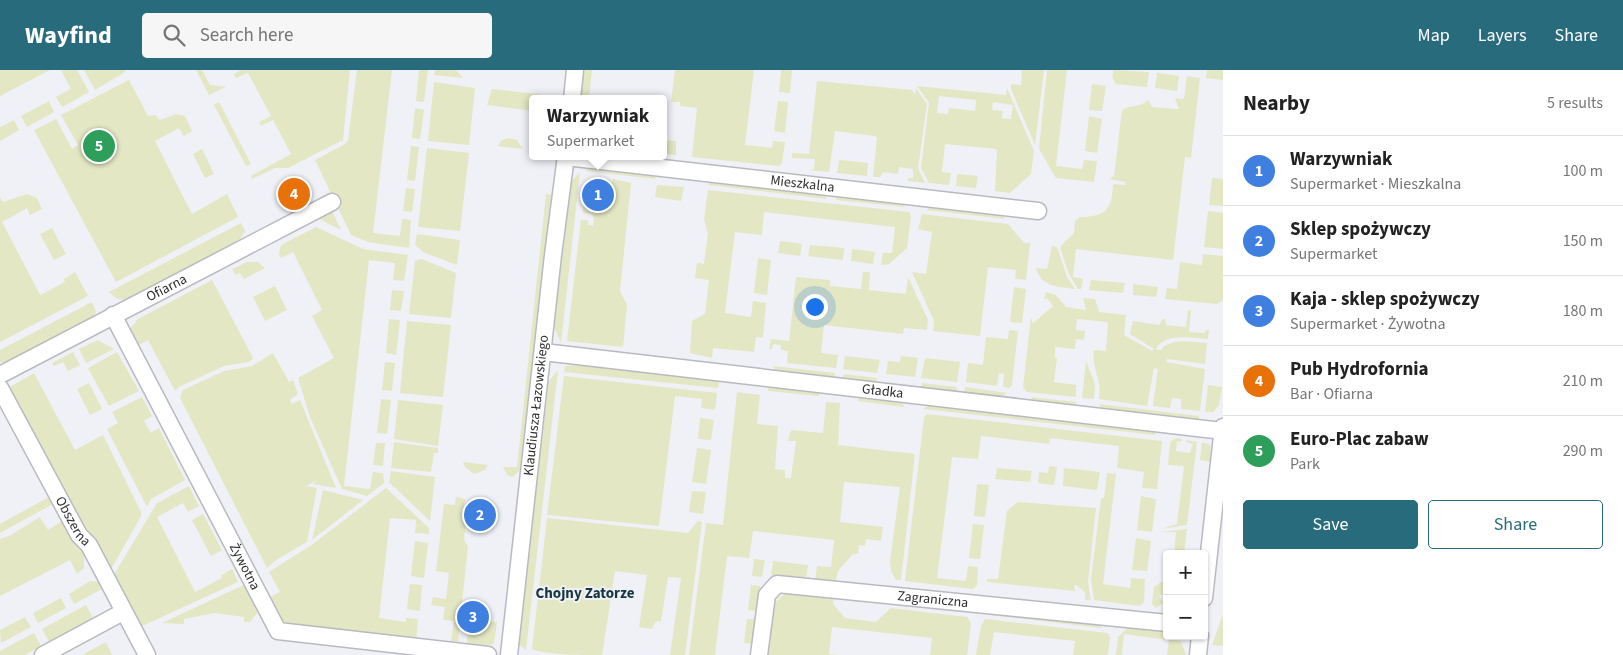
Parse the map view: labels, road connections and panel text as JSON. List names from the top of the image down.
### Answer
{
  "streets": {
    "street": [
      "Mieszkalna",
      "Ofiarna",
      "Gładka",
      "Klaudiusza Łazowskiego",
      "Obszerna",
      "Żywotna",
      "Zagraniczna"
    ]
  },
  "crossings": [
    ["Ofiarna", "Żywotna"],
    ["Gładka", "Klaudiusza Łazowskiego"]
  ],
  "districts": ["Chojny Zatorze"],
  "page": {
    "header": "Wayfind",
    "search": "Search here",
    "nav": ["Map", "Layers", "Share"],
    "heading": ["Nearby", "5 results"],
    "popup": ["Warzywniak", "Supermarket"],
    "pins": [
      "5",
      "4",
      "1",
      "2",
      "3"
    ],
    "list": [
      {
        "mark": "1",
        "name": "Warzywniak",
        "note": "Supermarket · Mieszkalna",
        "value": "100 m"
      },
      {
        "mark": "2",
        "name": "Sklep spożywczy",
        "note": "Supermarket",
        "value": "150 m"
      },
      {
        "mark": "3",
        "name": "Kaja - sklep spożywczy",
        "note": "Supermarket · Żywotna",
        "value": "180 m"
      },
      {
        "mark": "4",
        "name": "Pub Hydrofornia",
        "note": "Bar · Ofiarna",
        "value": "210 m"
      },
      {
        "mark": "5",
        "name": "Euro-Plac zabaw",
        "note": "Park",
        "value": "290 m"
      }
    ],
    "buttons": ["Save", "Share"],
    "map_buttons": ["+", "−"]
  }
}
